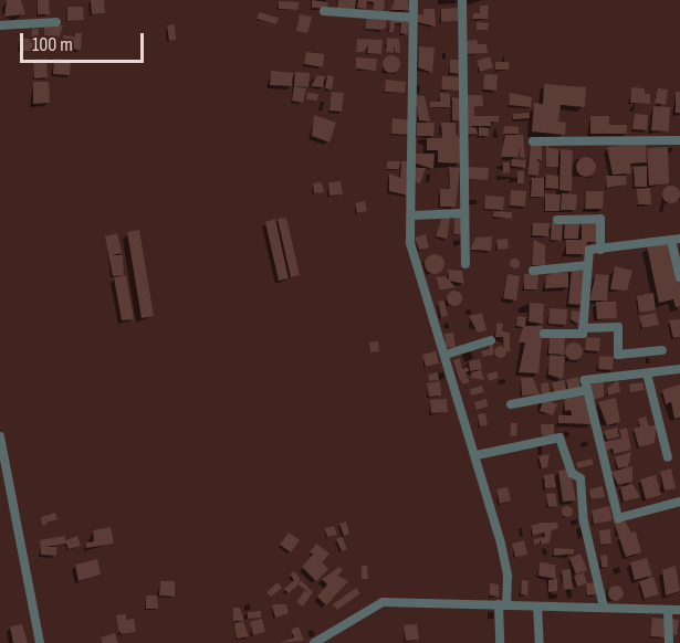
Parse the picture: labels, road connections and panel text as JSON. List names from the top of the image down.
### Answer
{
  "scale_bar": "100 m"
}
